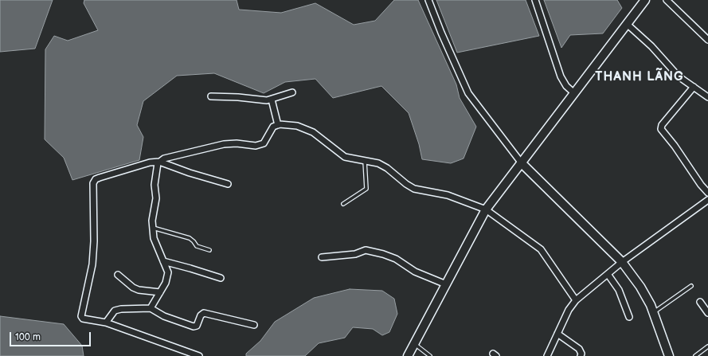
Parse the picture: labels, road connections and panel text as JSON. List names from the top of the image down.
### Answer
{
  "districts": ["THANH LÃNG"],
  "scale_bar": "100 m"
}
